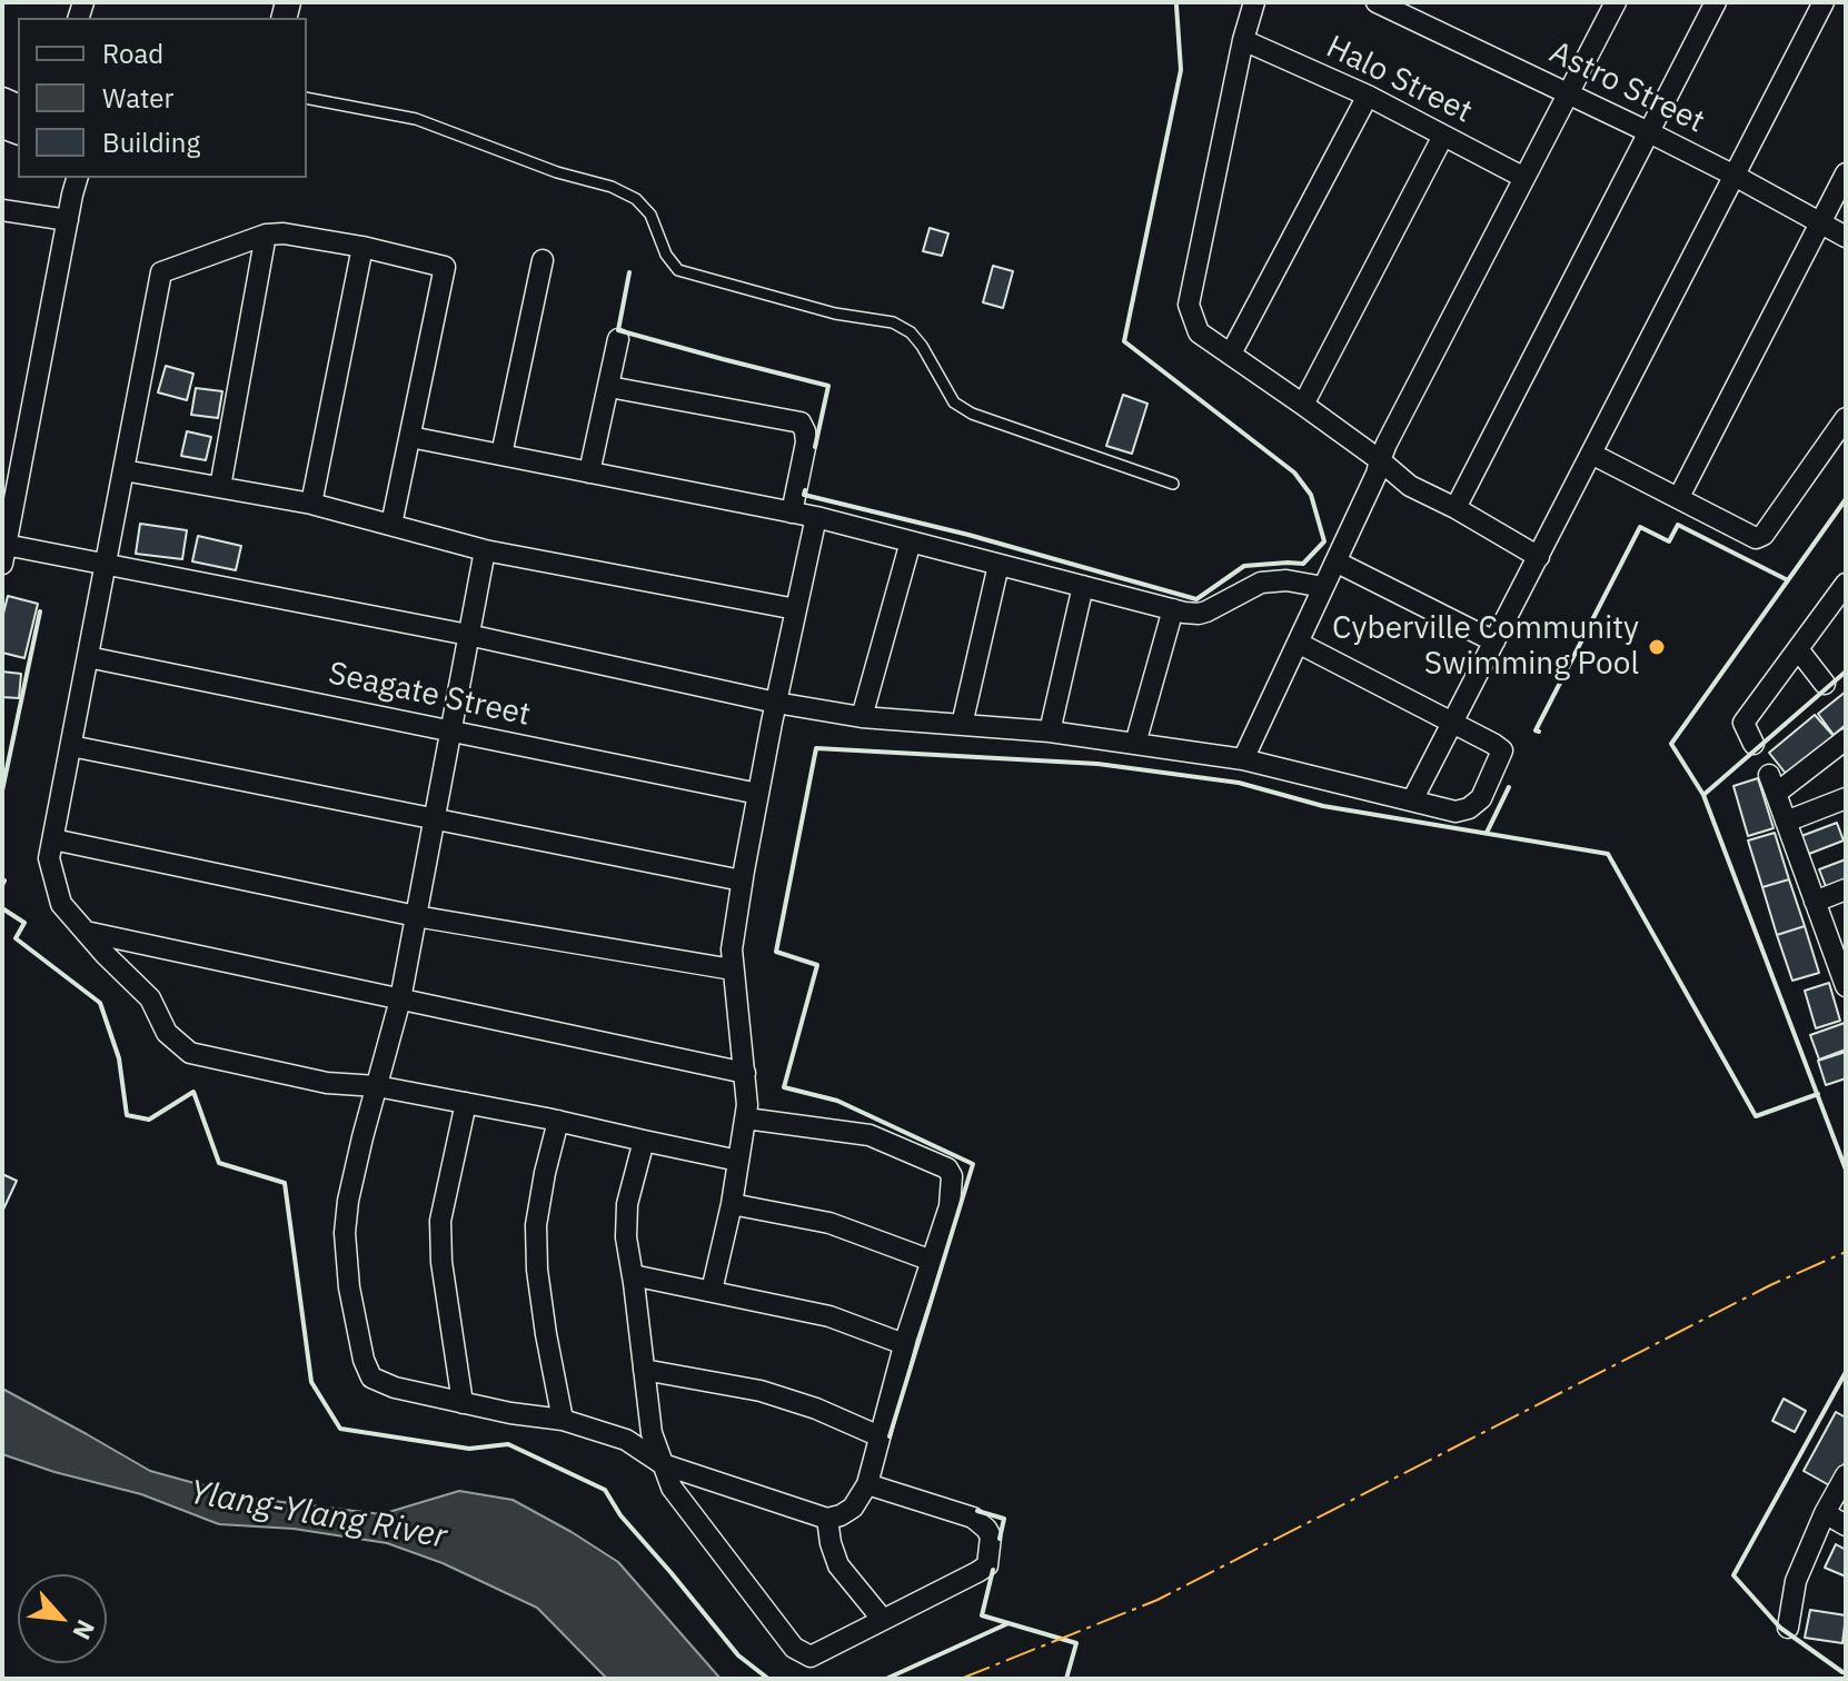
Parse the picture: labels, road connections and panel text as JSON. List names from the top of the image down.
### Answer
{
  "streets": {
    "street": ["Halo Street", "Astro Street", "Seagate Street"]
  },
  "water": ["Ylang-Ylang River"],
  "places": ["Cyberville Community Swimming Pool"],
  "legend": ["Road", "Water", "Building"],
  "north": "bottom right"
}
